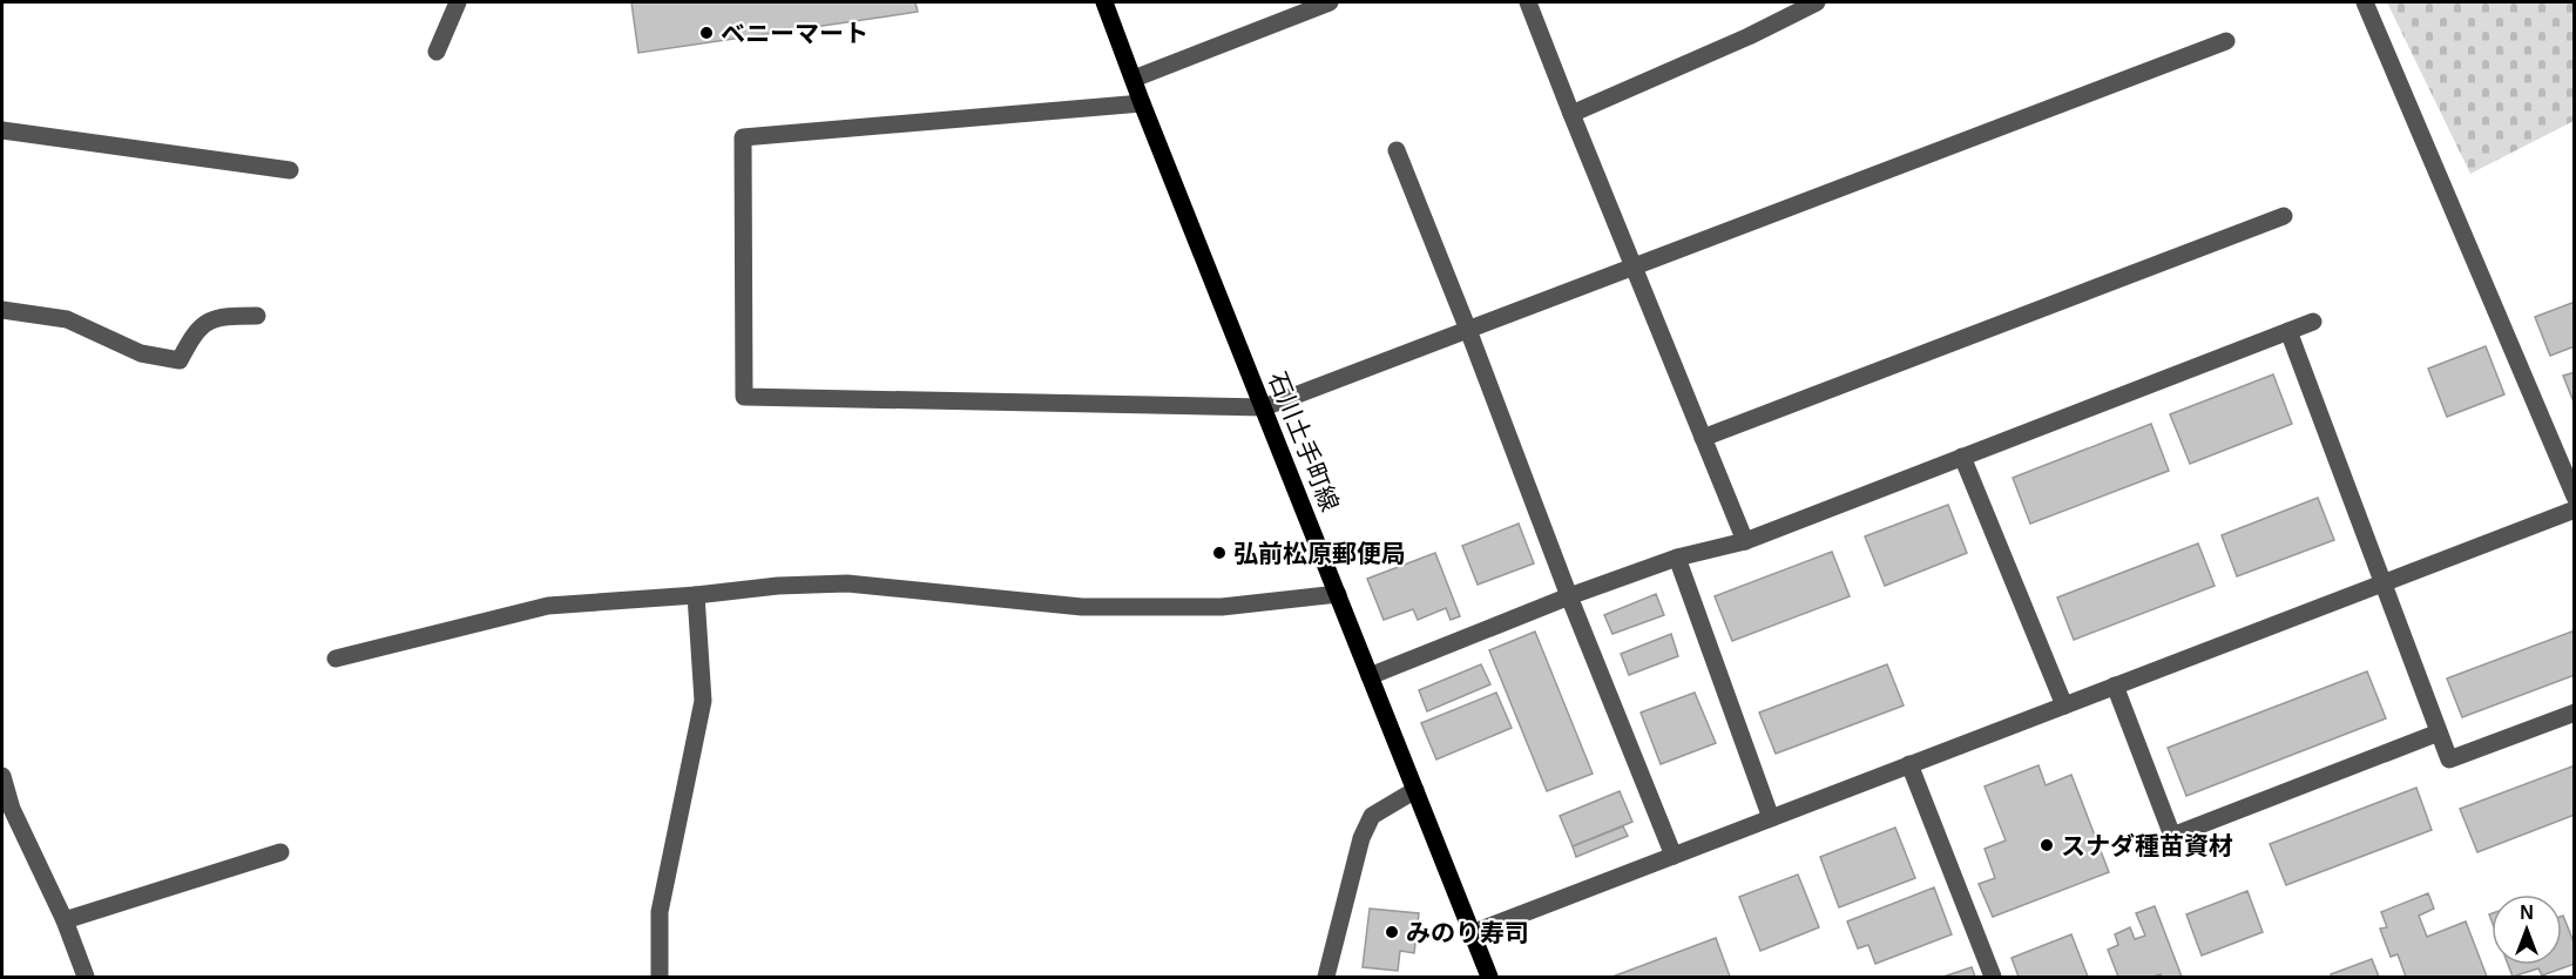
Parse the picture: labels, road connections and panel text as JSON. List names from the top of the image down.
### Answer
{
  "streets": {
    "main road": ["石川土手町線"]
  },
  "places": [
    "ベニーマート",
    "弘前松原郵便局",
    "スナダ種苗資材",
    "みのり寿司"
  ],
  "north": "top"
}
